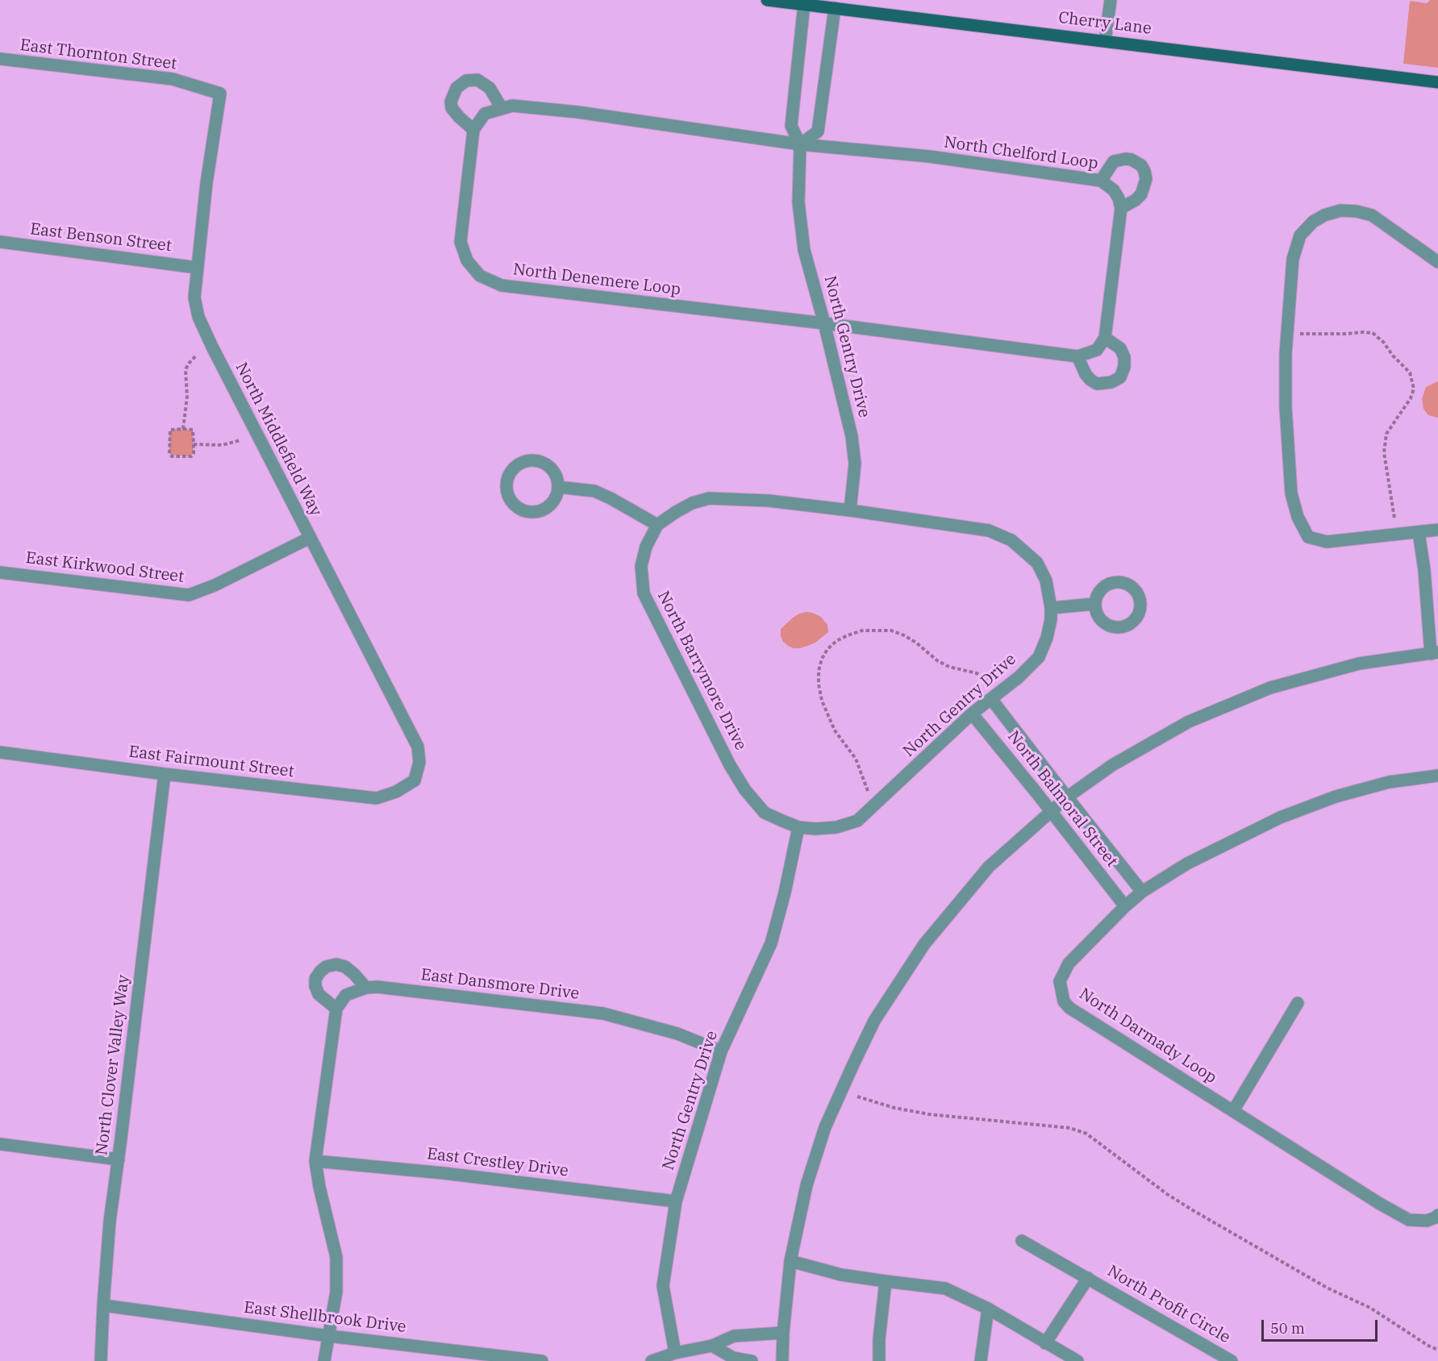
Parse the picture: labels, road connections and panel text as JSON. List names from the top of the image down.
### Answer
{
  "streets": {
    "main road": ["Cherry Lane"],
    "street": [
      "East Thornton Street",
      "North Chelford Loop",
      "East Benson Street",
      "North Denemere Loop",
      "North Gentry Drive",
      "North Middlefield Way",
      "East Kirkwood Street",
      "North Barrymore Drive",
      "East Fairmount Street",
      "North Balmoral Street",
      "East Dansmore Drive",
      "North Darmady Loop",
      "North Clover Valley Way",
      "East Crestley Drive",
      "North Profit Circle",
      "East Shellbrook Drive"
    ]
  },
  "crossings": [
    ["Cherry Lane", "North Gentry Drive"],
    ["East Thornton Street", "North Middlefield Way"],
    ["North Chelford Loop", "North Gentry Drive"],
    ["East Benson Street", "North Middlefield Way"],
    ["North Denemere Loop", "North Gentry Drive"],
    ["North Gentry Drive", "North Barrymore Drive"],
    ["North Gentry Drive", "North Balmoral Street"],
    ["North Gentry Drive", "East Dansmore Drive"],
    ["North Gentry Drive", "East Crestley Drive"],
    ["North Middlefield Way", "East Kirkwood Street"],
    ["North Middlefield Way", "East Fairmount Street"],
    ["East Fairmount Street", "North Clover Valley Way"],
    ["North Balmoral Street", "North Darmady Loop"],
    ["North Clover Valley Way", "East Shellbrook Drive"]
  ],
  "scale_bar": "50 m"
}
